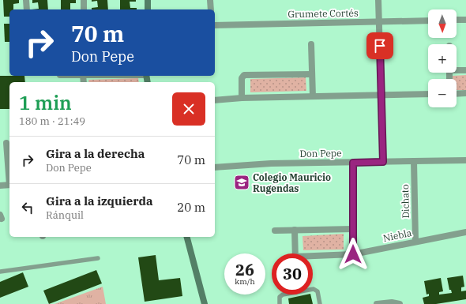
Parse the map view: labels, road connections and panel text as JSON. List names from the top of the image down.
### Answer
{
  "streets": {
    "street": [
      "Grumete Cortés",
      "Don Pepe",
      "Dichato",
      "Niebla"
    ]
  },
  "crossings": [
    ["Don Pepe", "Dichato"],
    ["Dichato", "Niebla"]
  ],
  "places": {
    "school or university": ["Colegio Mauricio Rugendas"]
  },
  "north": "bottom",
  "page": {
    "map_buttons": ["+", "−"],
    "turn": ["70 m", "Don Pepe"],
    "heading": ["1 min", "180 m · 21:49"],
    "list": [
      {
        "name": "Gira a la derecha",
        "note": "Don Pepe",
        "value": "70 m"
      },
      {
        "name": "Gira a la izquierda",
        "note": "Ránquil",
        "value": "20 m"
      }
    ],
    "speed": "26 km/h",
    "limit": "30"
  }
}
